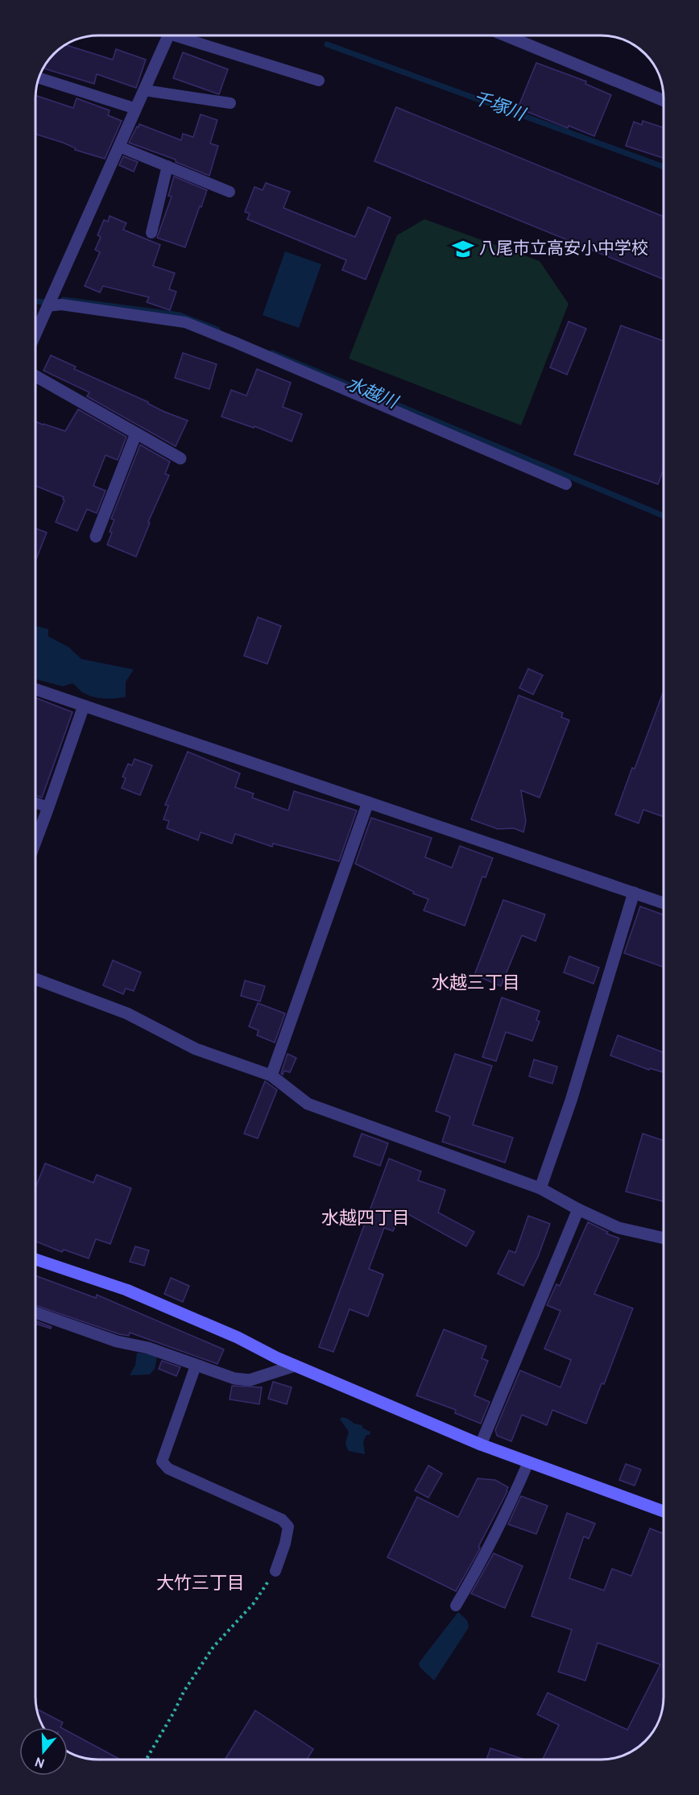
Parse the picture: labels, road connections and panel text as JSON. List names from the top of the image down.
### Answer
{
  "districts": ["水越三丁目", "水越四丁目", "大竹三丁目"],
  "water": ["千塚川", "水越川"],
  "places": {
    "school or university": ["八尾市立高安小中学校"]
  },
  "north": "bottom"
}
